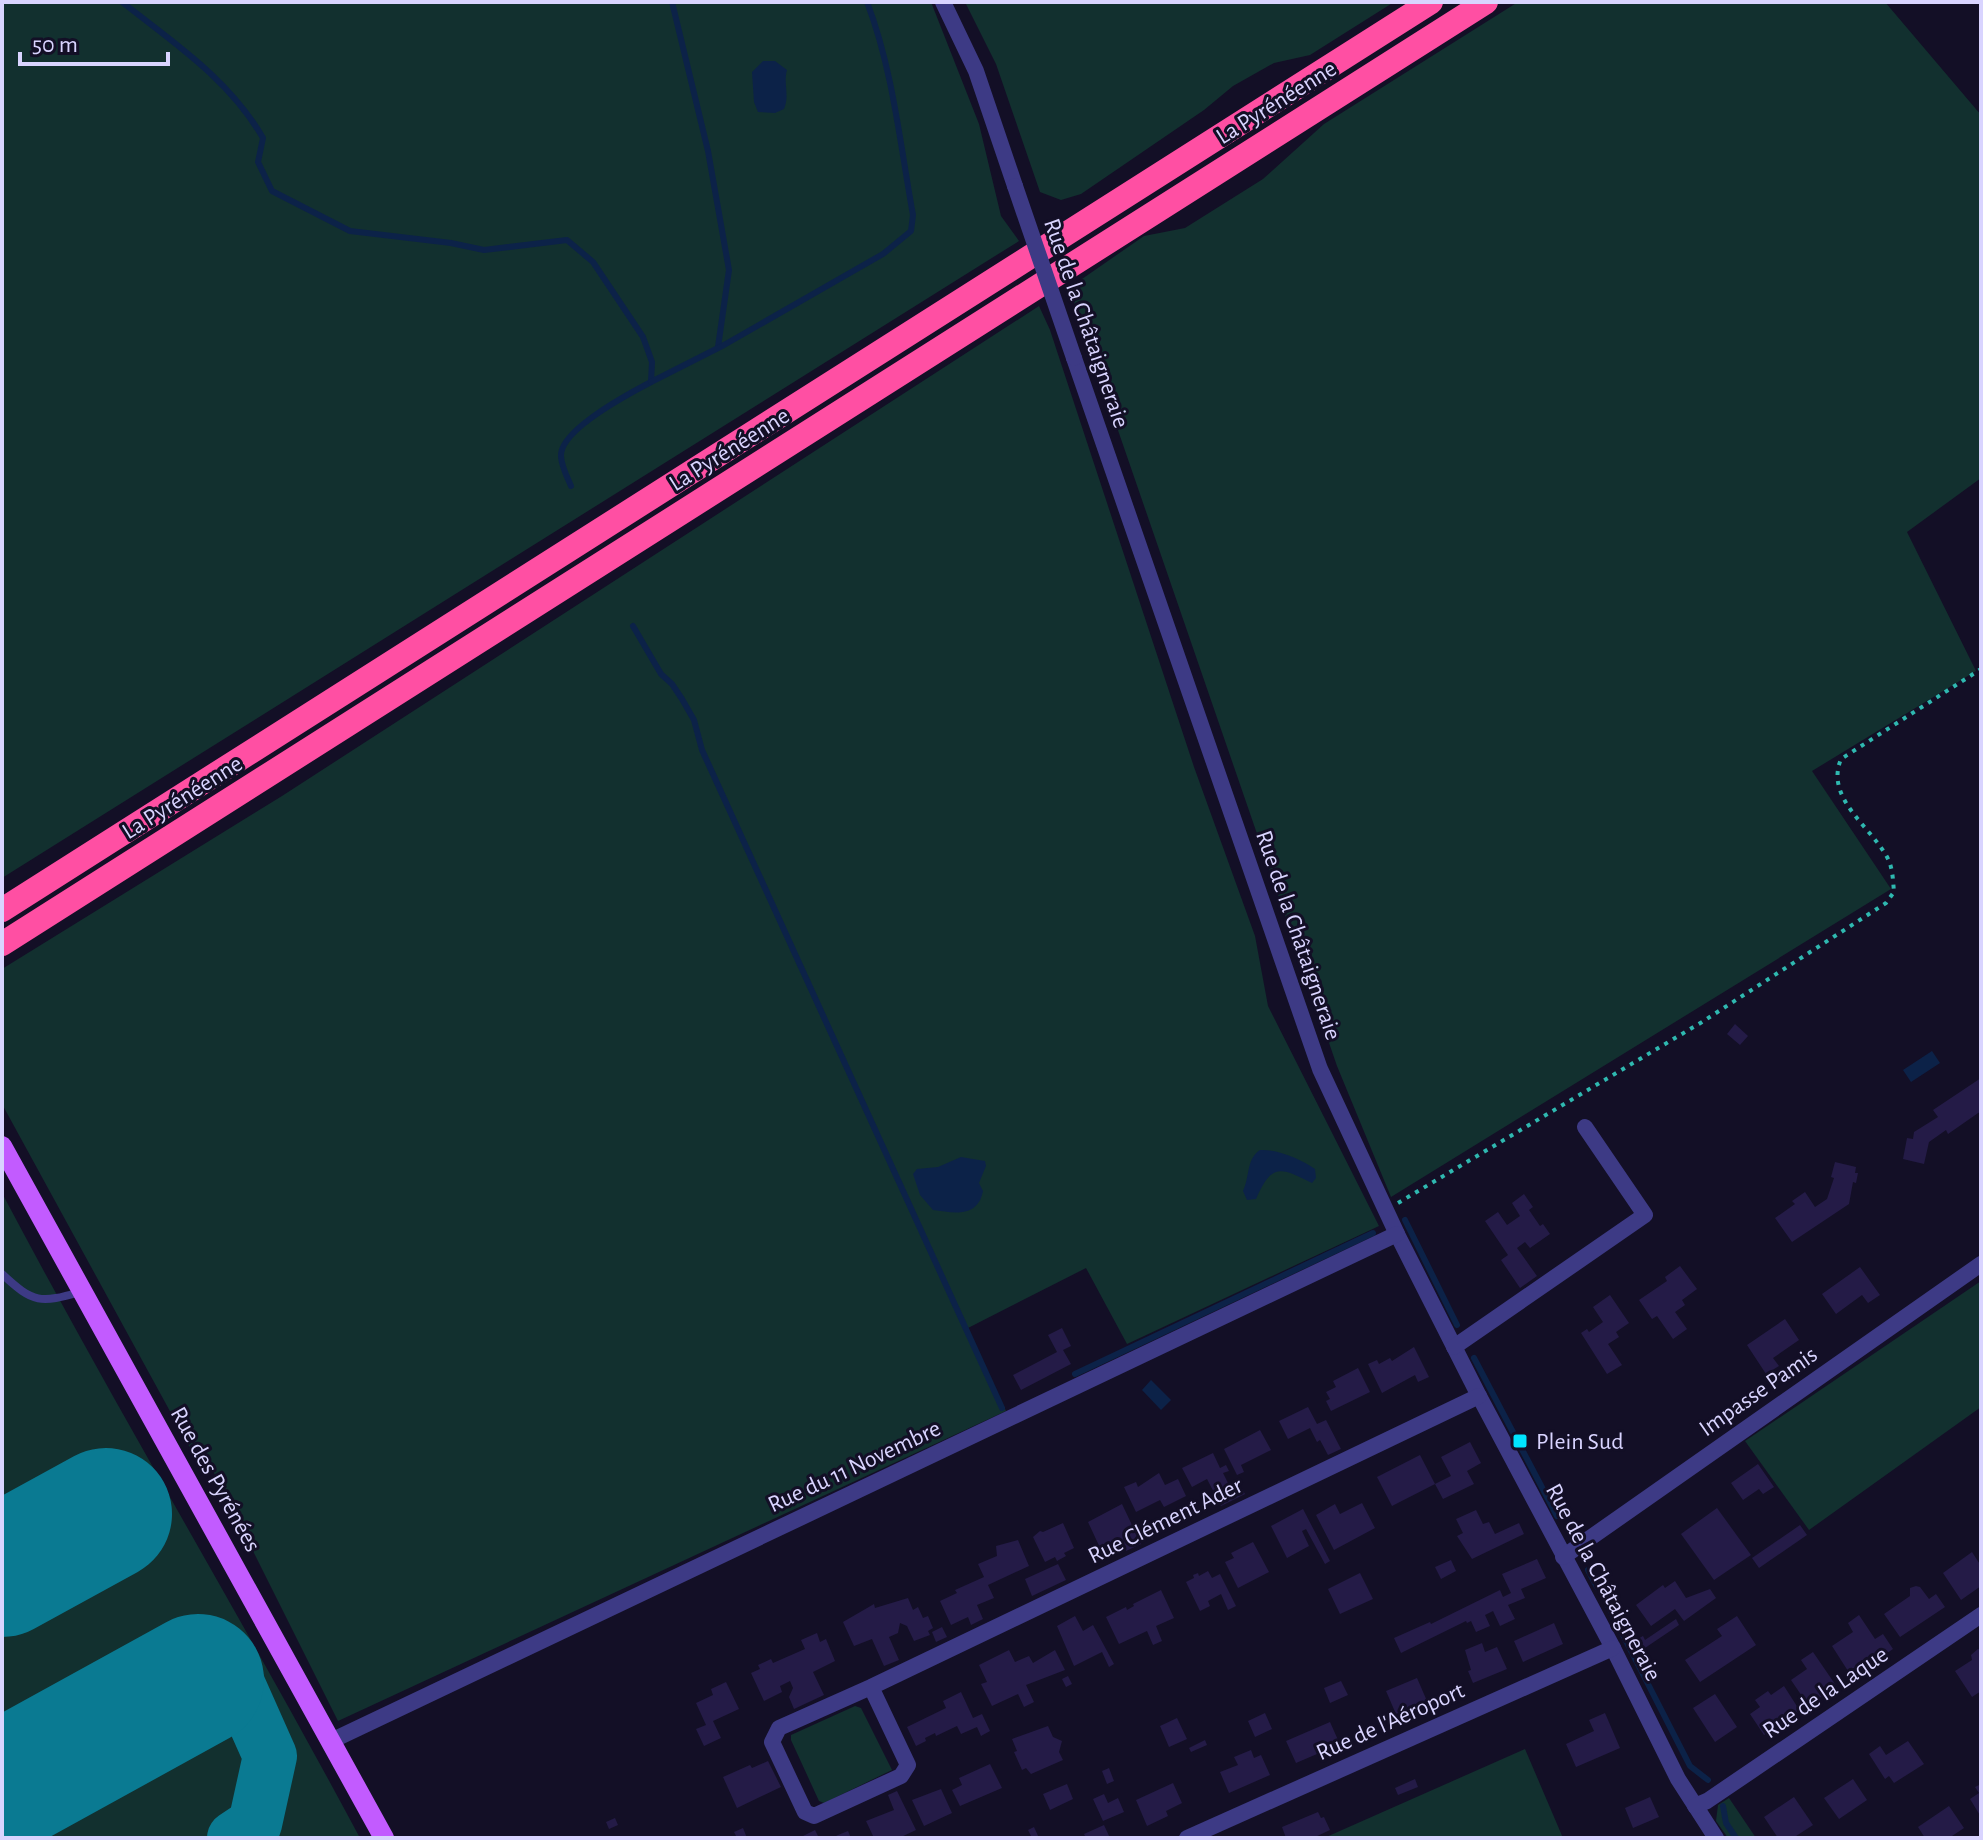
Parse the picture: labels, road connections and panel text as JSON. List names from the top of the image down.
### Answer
{
  "streets": {
    "highway": ["La Pyrénéenne"],
    "main road": ["Rue des Pyrénées"],
    "street": [
      "Rue de la Châtaigneraie",
      "Impasse Pamis",
      "Rue du 11 Novembre",
      "Rue Clément Ader",
      "Rue de la Laque",
      "Rue de l'Aéroport"
    ]
  },
  "crossings": [
    ["Rue de la Châtaigneraie", "Impasse Pamis"],
    ["Rue de la Châtaigneraie", "Rue du 11 Novembre"],
    ["Rue de la Châtaigneraie", "Rue Clément Ader"],
    ["Rue de la Châtaigneraie", "Rue de la Laque"],
    ["Rue de la Châtaigneraie", "Rue de l'Aéroport"],
    ["Rue du 11 Novembre", "Rue des Pyrénées"]
  ],
  "places": {
    "transit": ["Plein Sud"]
  },
  "scale_bar": "50 m"
}
